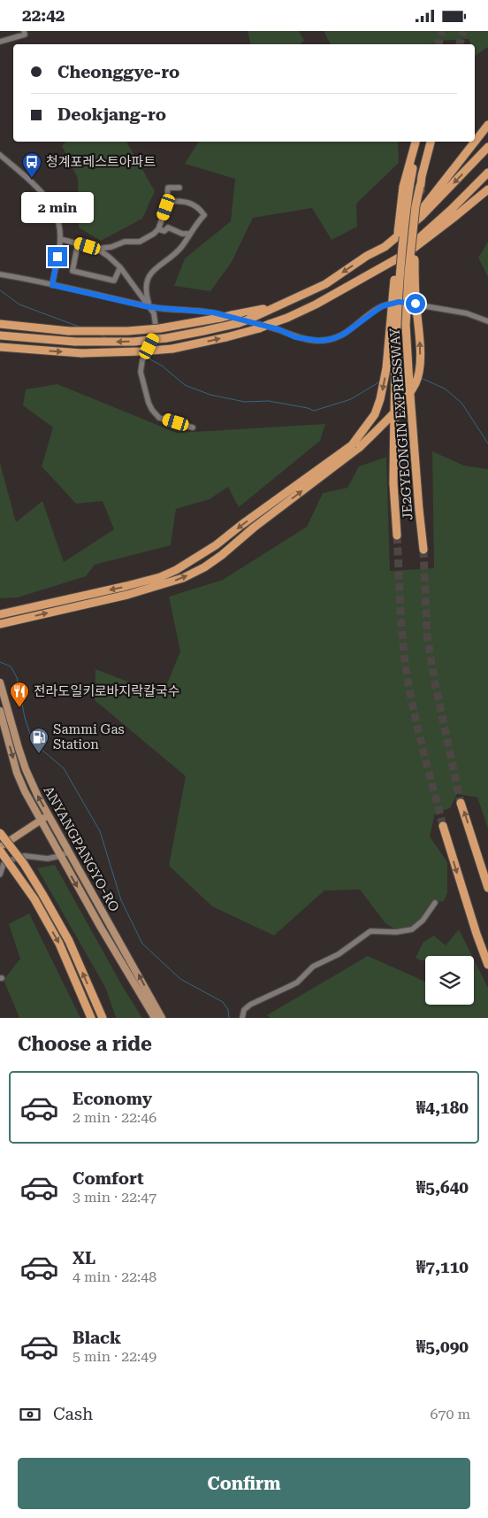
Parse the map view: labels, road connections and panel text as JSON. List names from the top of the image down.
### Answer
{
  "streets": {
    "highway": ["JE2GYEONGIN EXPRESSWAY"],
    "main road": ["ANYANGPANGYO-RO"]
  },
  "places": {
    "bus stop": ["청계포레스트아파트"],
    "restaurant": ["전라도일키로바지락칼국수"],
    "fuel station": ["Sammi Gas Station"]
  },
  "page": {
    "status": "22:42",
    "banner": ["Cheonggye-ro", "Deokjang-ro"],
    "bubble": "2 min",
    "heading": "Choose a ride",
    "list": [
      {
        "name": "Economy",
        "note": "2 min · 22:46",
        "value": "₩4,180"
      },
      {
        "name": "Comfort",
        "note": "3 min · 22:47",
        "value": "₩5,640"
      },
      {
        "name": "XL",
        "note": "4 min · 22:48",
        "value": "₩7,110"
      },
      {
        "name": "Black",
        "note": "5 min · 22:49",
        "value": "₩5,090"
      }
    ],
    "pay": ["Cash", "670 m"],
    "buttons": "Confirm"
  }
}
